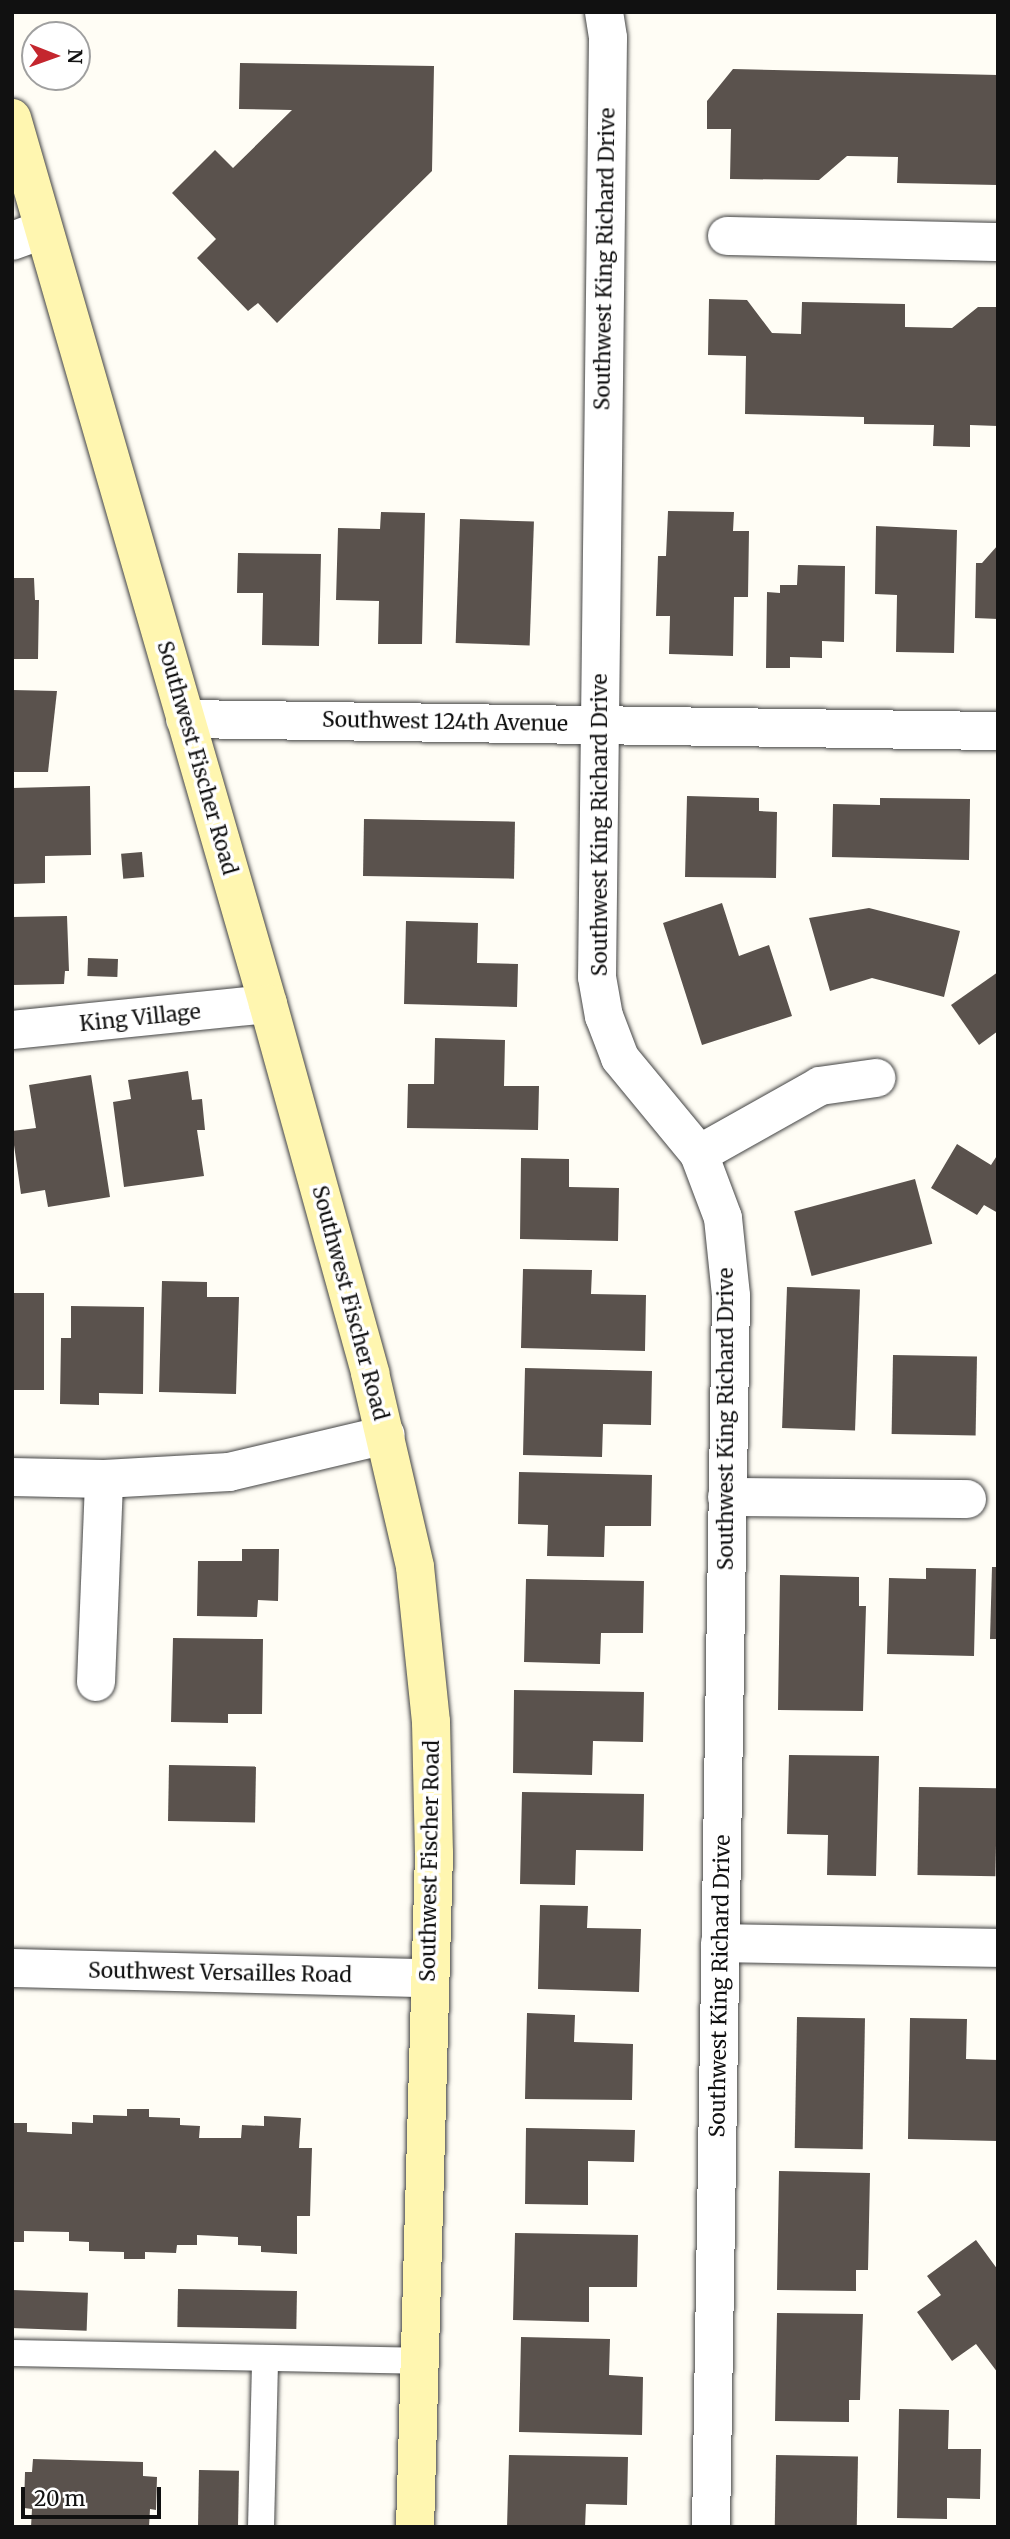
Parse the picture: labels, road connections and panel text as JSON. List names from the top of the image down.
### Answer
{
  "streets": {
    "street": [
      "Southwest King Richard Drive",
      "Southwest 124th Avenue",
      "Southwest Fischer Road",
      "King Village",
      "Southwest Versailles Road"
    ]
  },
  "crossings": [
    ["Southwest King Richard Drive", "Southwest 124th Avenue"],
    ["Southwest 124th Avenue", "Southwest Fischer Road"],
    ["Southwest Fischer Road", "King Village"],
    ["Southwest Fischer Road", "Southwest Versailles Road"]
  ],
  "scale_bar": "20 m",
  "north": "right"
}
